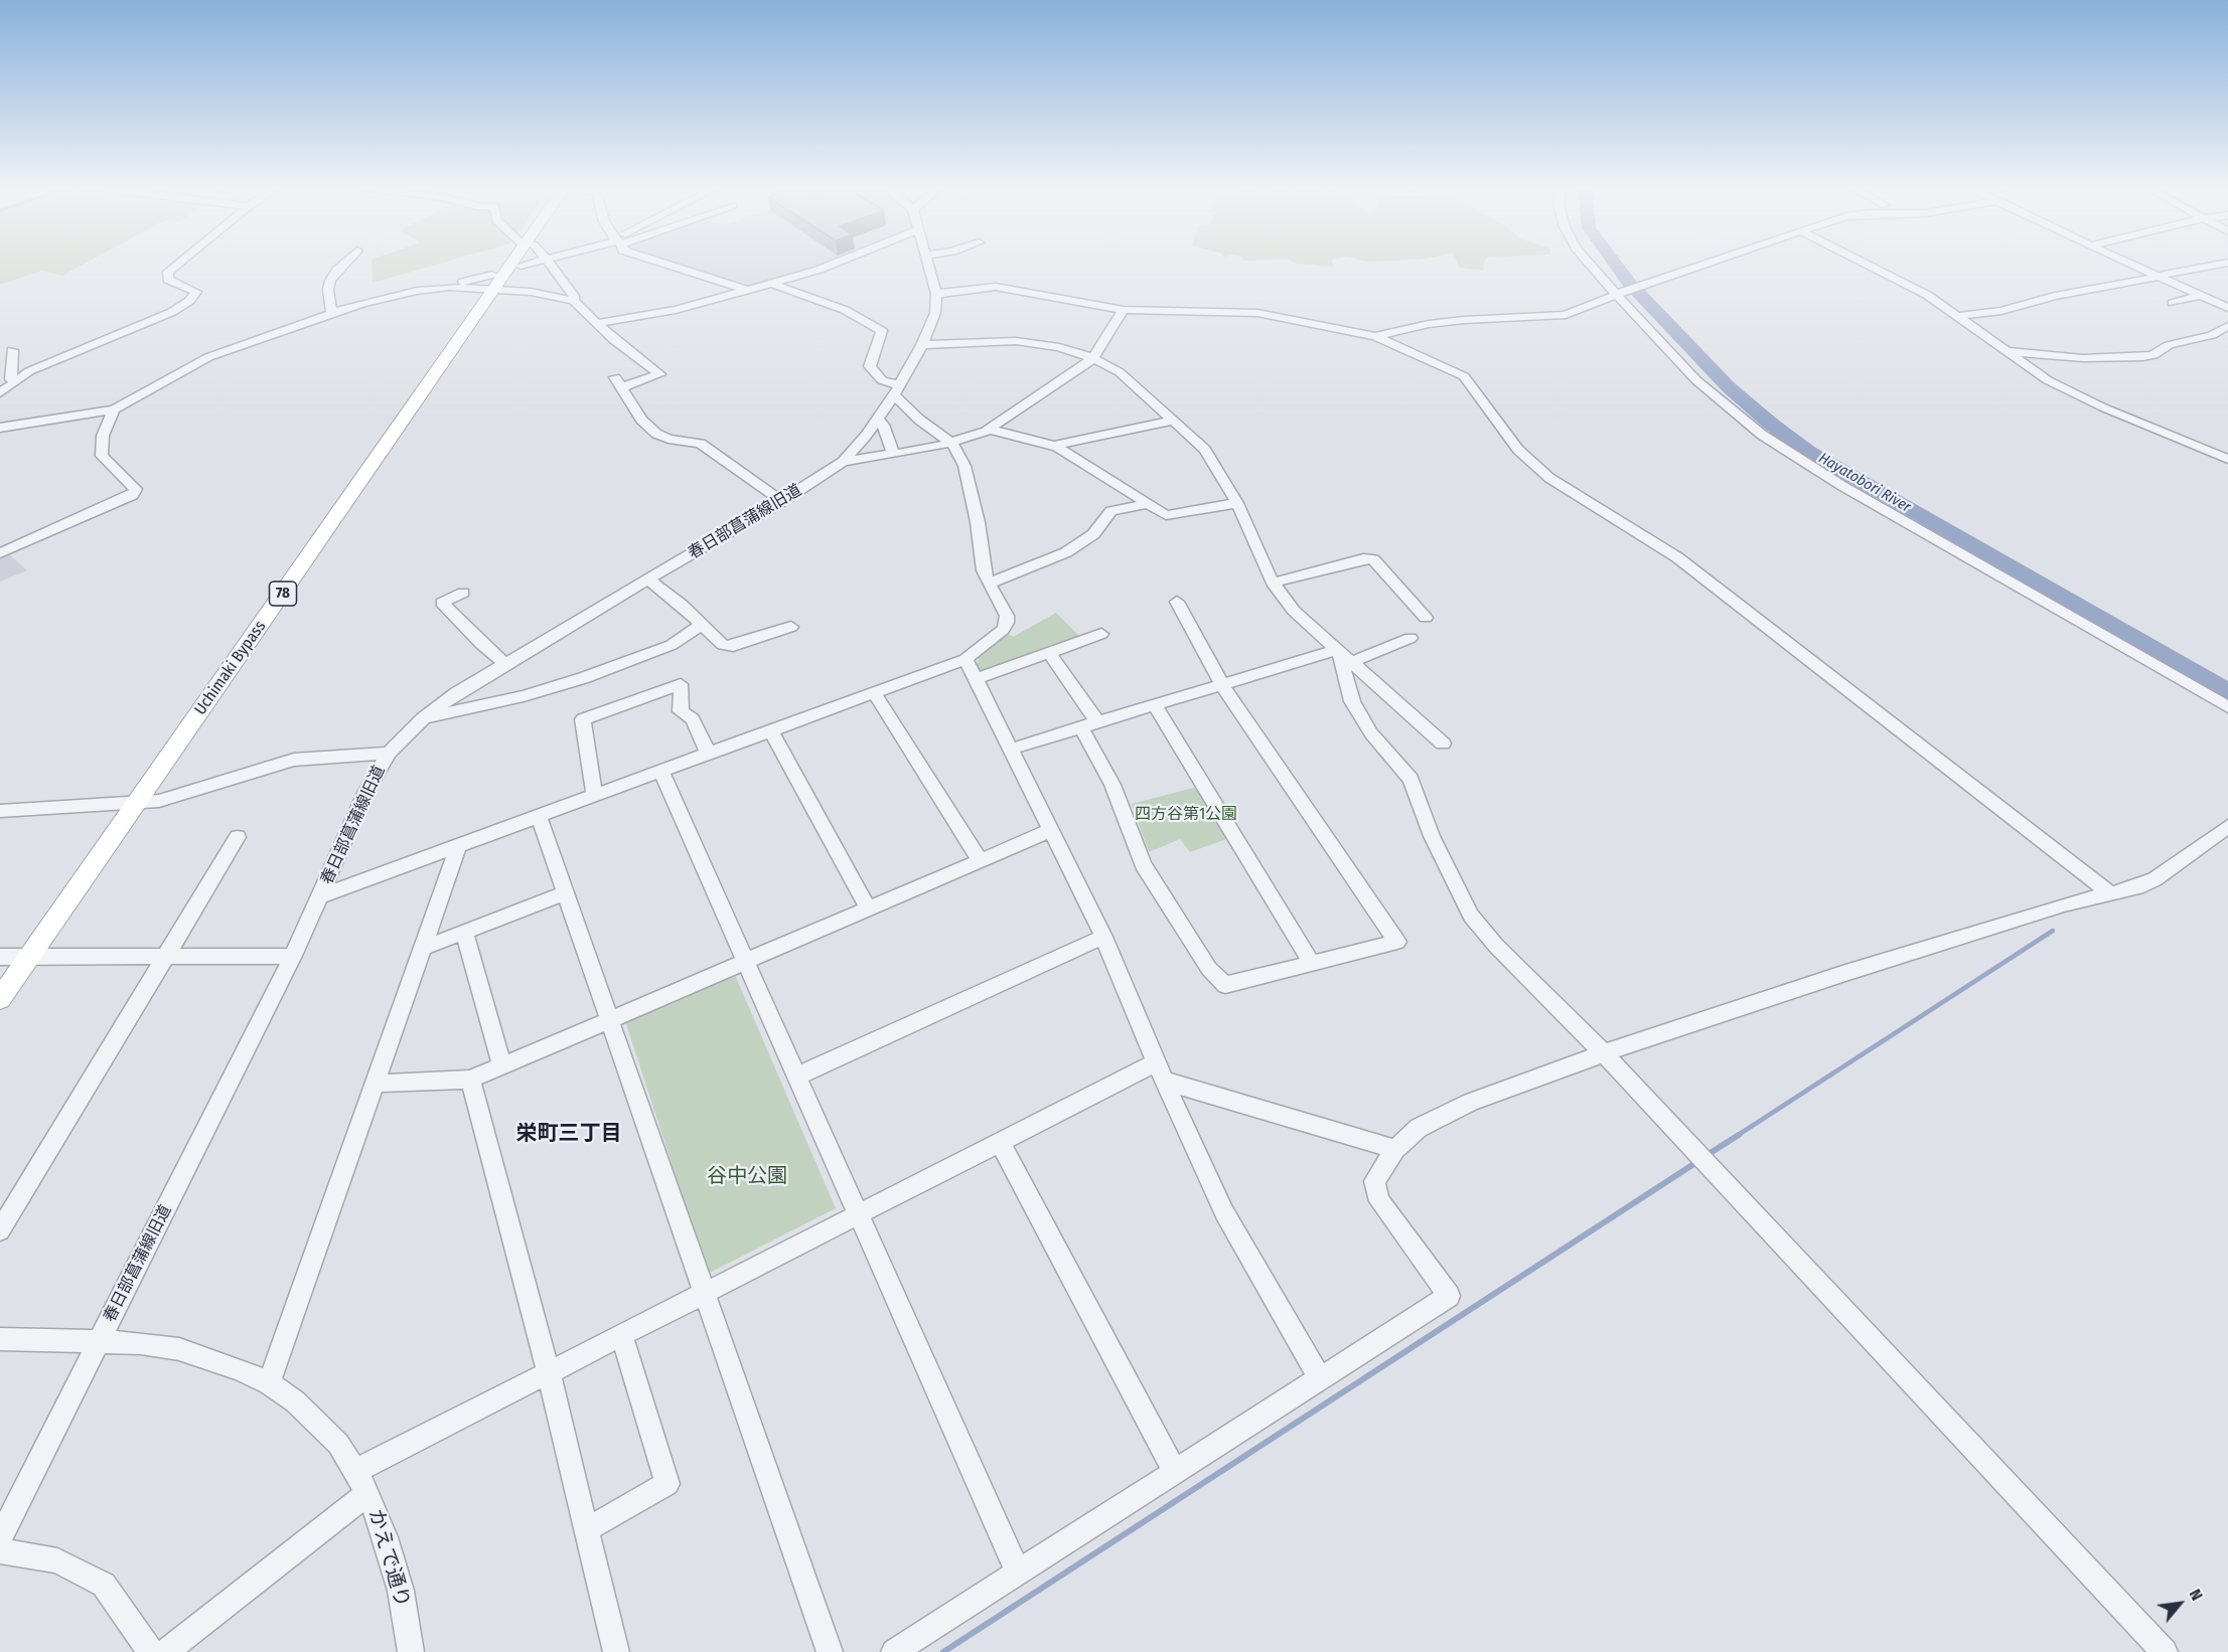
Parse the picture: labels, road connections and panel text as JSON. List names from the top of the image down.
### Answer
{
  "streets": {
    "main road": ["78", "Uchimaki Bypass"],
    "street": ["春日部菖蒲線旧道", "かえで通り"]
  },
  "crossings": [
    ["春日部菖蒲線旧道", "かえで通り"]
  ],
  "districts": ["栄町三丁目"],
  "water": ["Hayatobori River"],
  "parks": ["四方谷第1公園", "谷中公園"],
  "north": "top right"
}
